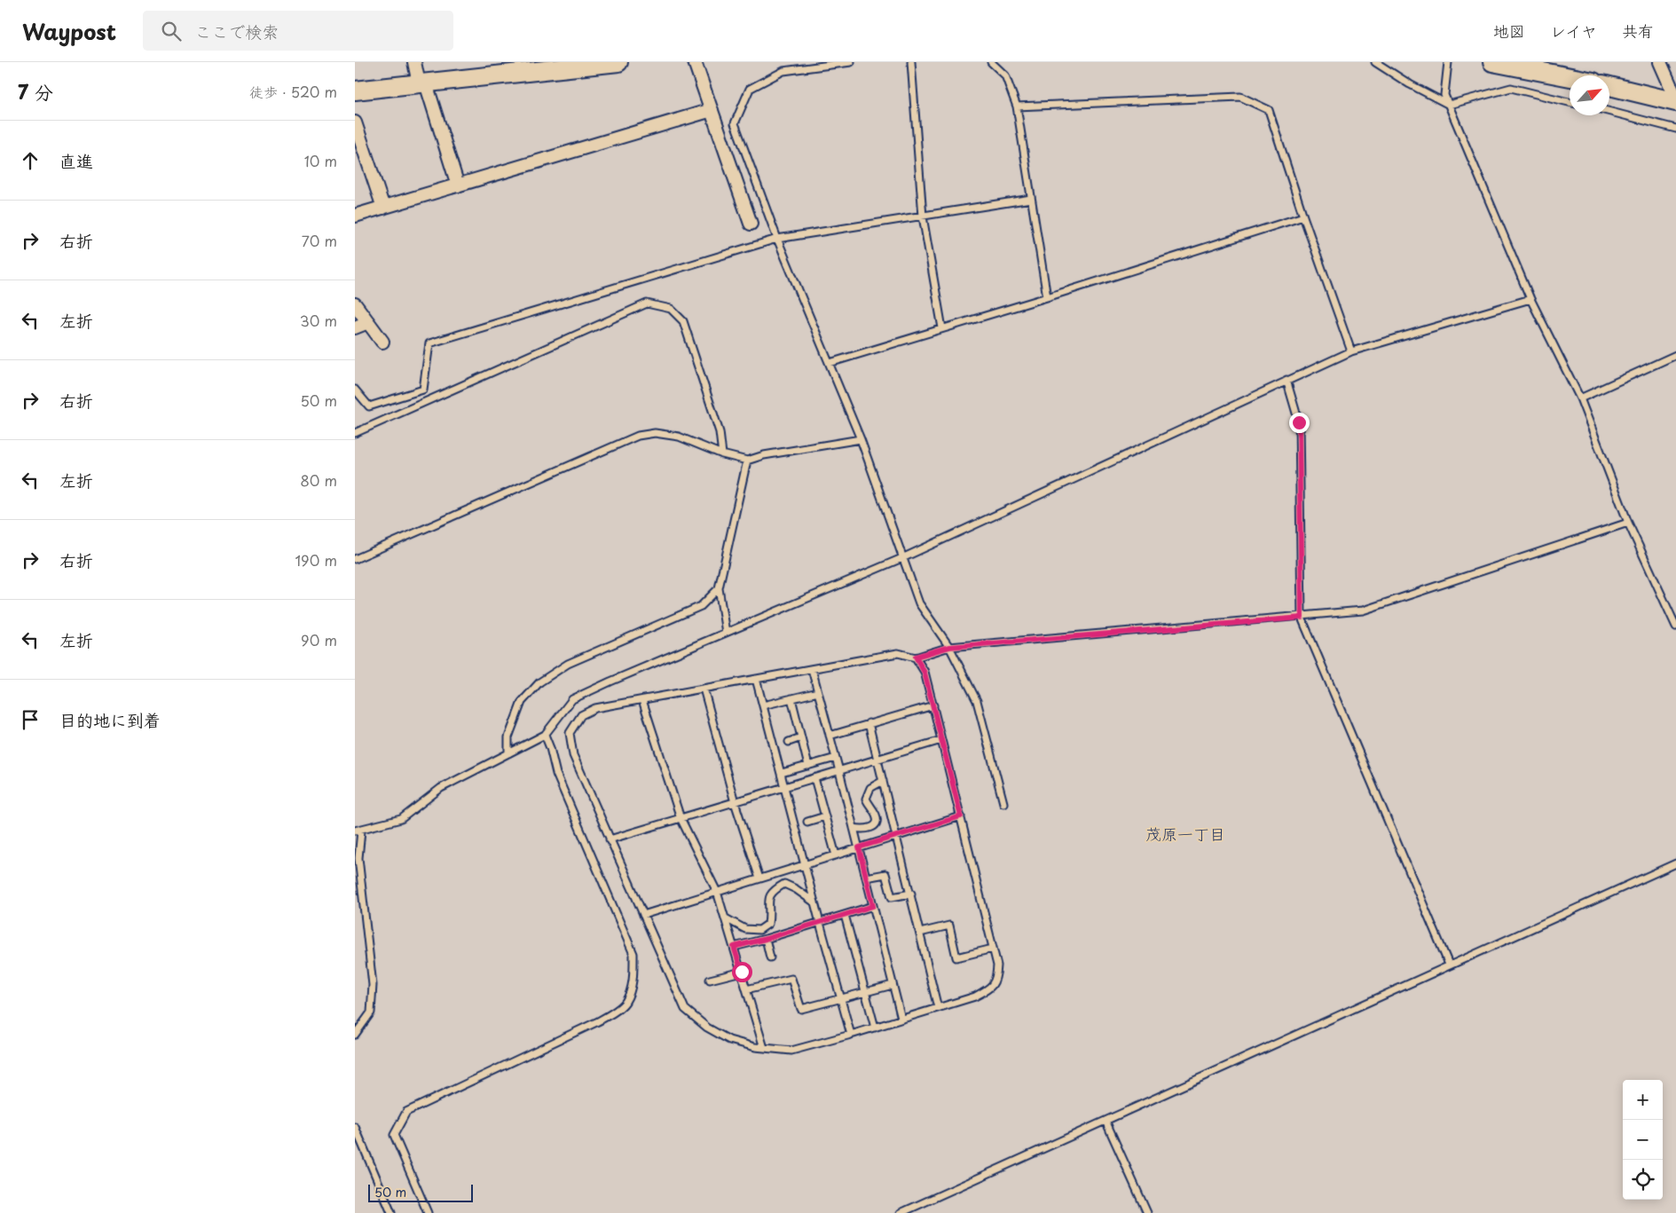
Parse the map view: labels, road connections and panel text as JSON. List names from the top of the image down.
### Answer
{
  "districts": ["茂原一丁目"],
  "scale_bar": "50 m",
  "north": "top right",
  "page": {
    "header": "Waypost",
    "search": "ここで検索",
    "nav": ["地図", "レイヤ", "共有"],
    "heading": ["7 分", "徒歩 · 520 m"],
    "list": [
      ["直進", "10 m"],
      ["右折", "70 m"],
      ["左折", "30 m"],
      ["右折", "50 m"],
      ["左折", "80 m"],
      ["右折", "190 m"],
      ["左折", "90 m"],
      "目的地に到着"
    ],
    "map_buttons": ["+", "−"],
    "scale": "50 m"
  }
}
